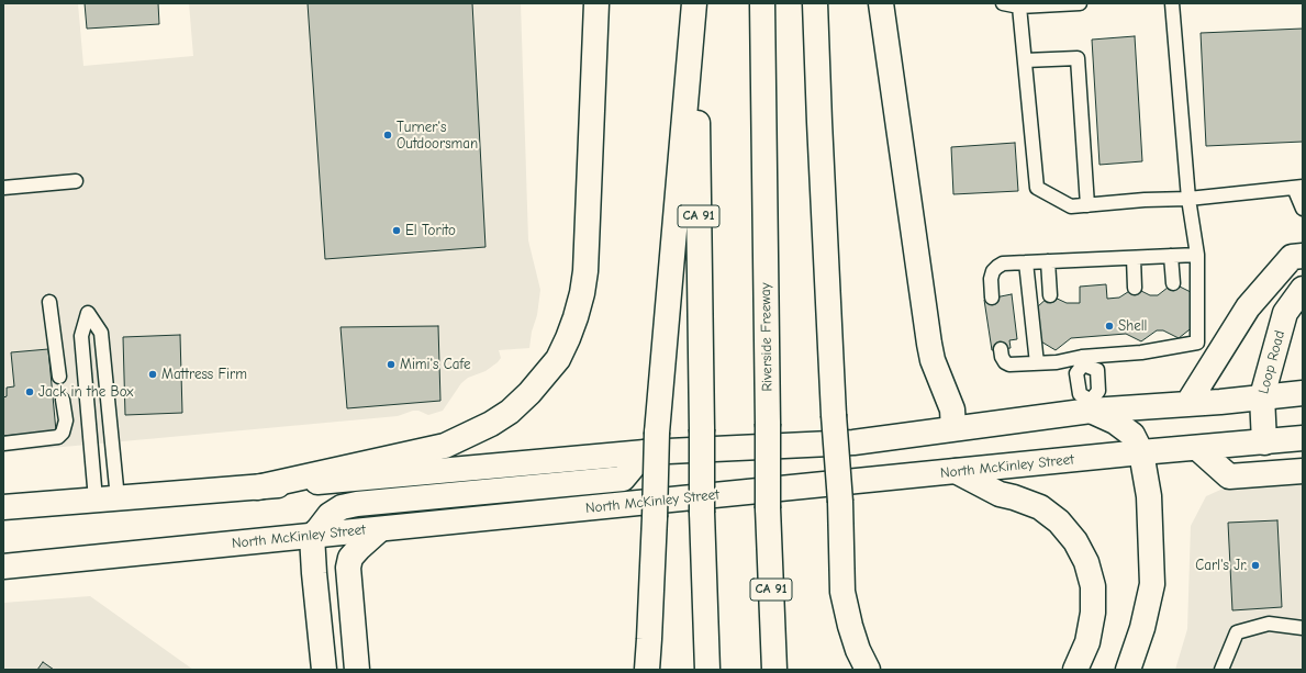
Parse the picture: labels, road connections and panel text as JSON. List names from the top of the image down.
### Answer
{
  "streets": {
    "main road": [
      "CA 91",
      "Riverside Freeway",
      "Loop Road",
      "North McKinley Street"
    ]
  },
  "crossings": [
    ["Loop Road", "North McKinley Street"]
  ],
  "places": [
    "Turner's Outdoorsman",
    "El Torito",
    "Shell",
    "Mimi's Cafe",
    "Mattress Firm",
    "Jack in the Box",
    "Carl's Jr."
  ]
}
